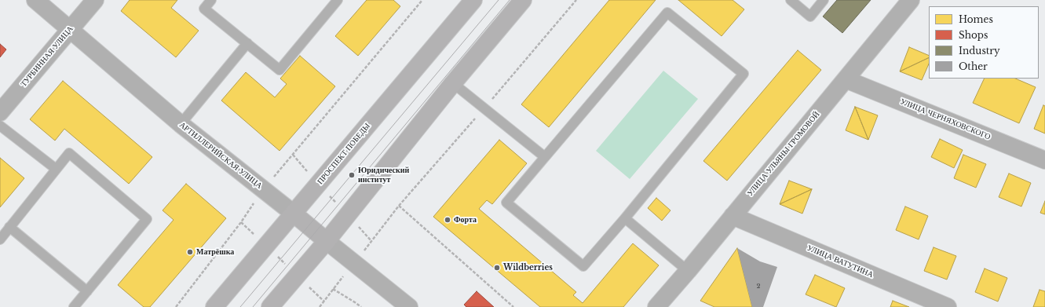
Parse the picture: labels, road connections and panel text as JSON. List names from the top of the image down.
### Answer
{
  "streets": {
    "main road": ["ПРОСПЕКТ ПОБЕДЫ", "АРТИЛЛЕРИЙСКАЯ УЛИЦА"],
    "street": [
      "ТУРБИННАЯ УЛИЦА",
      "УЛИЦА ЧЕРНЯХОВСКОГО",
      "УЛИЦА УЛЬЯНЫ ГРОМОВОЙ",
      "УЛИЦА ВАТУТИНА"
    ]
  },
  "crossings": [
    ["ТУРБИННАЯ УЛИЦА", "АРТИЛЛЕРИЙСКАЯ УЛИЦА"],
    ["УЛИЦА ЧЕРНЯХОВСКОГО", "УЛИЦА УЛЬЯНЫ ГРОМОВОЙ"],
    ["ПРОСПЕКТ ПОБЕДЫ", "АРТИЛЛЕРИЙСКАЯ УЛИЦА"],
    ["УЛИЦА УЛЬЯНЫ ГРОМОВОЙ", "УЛИЦА ВАТУТИНА"]
  ],
  "places": [
    "Юридический институт",
    "Форта",
    "Матрёшка",
    "Wildberries"
  ],
  "house_numbers": ["2"],
  "legend": [
    "Homes",
    "Shops",
    "Industry",
    "Other"
  ]
}
